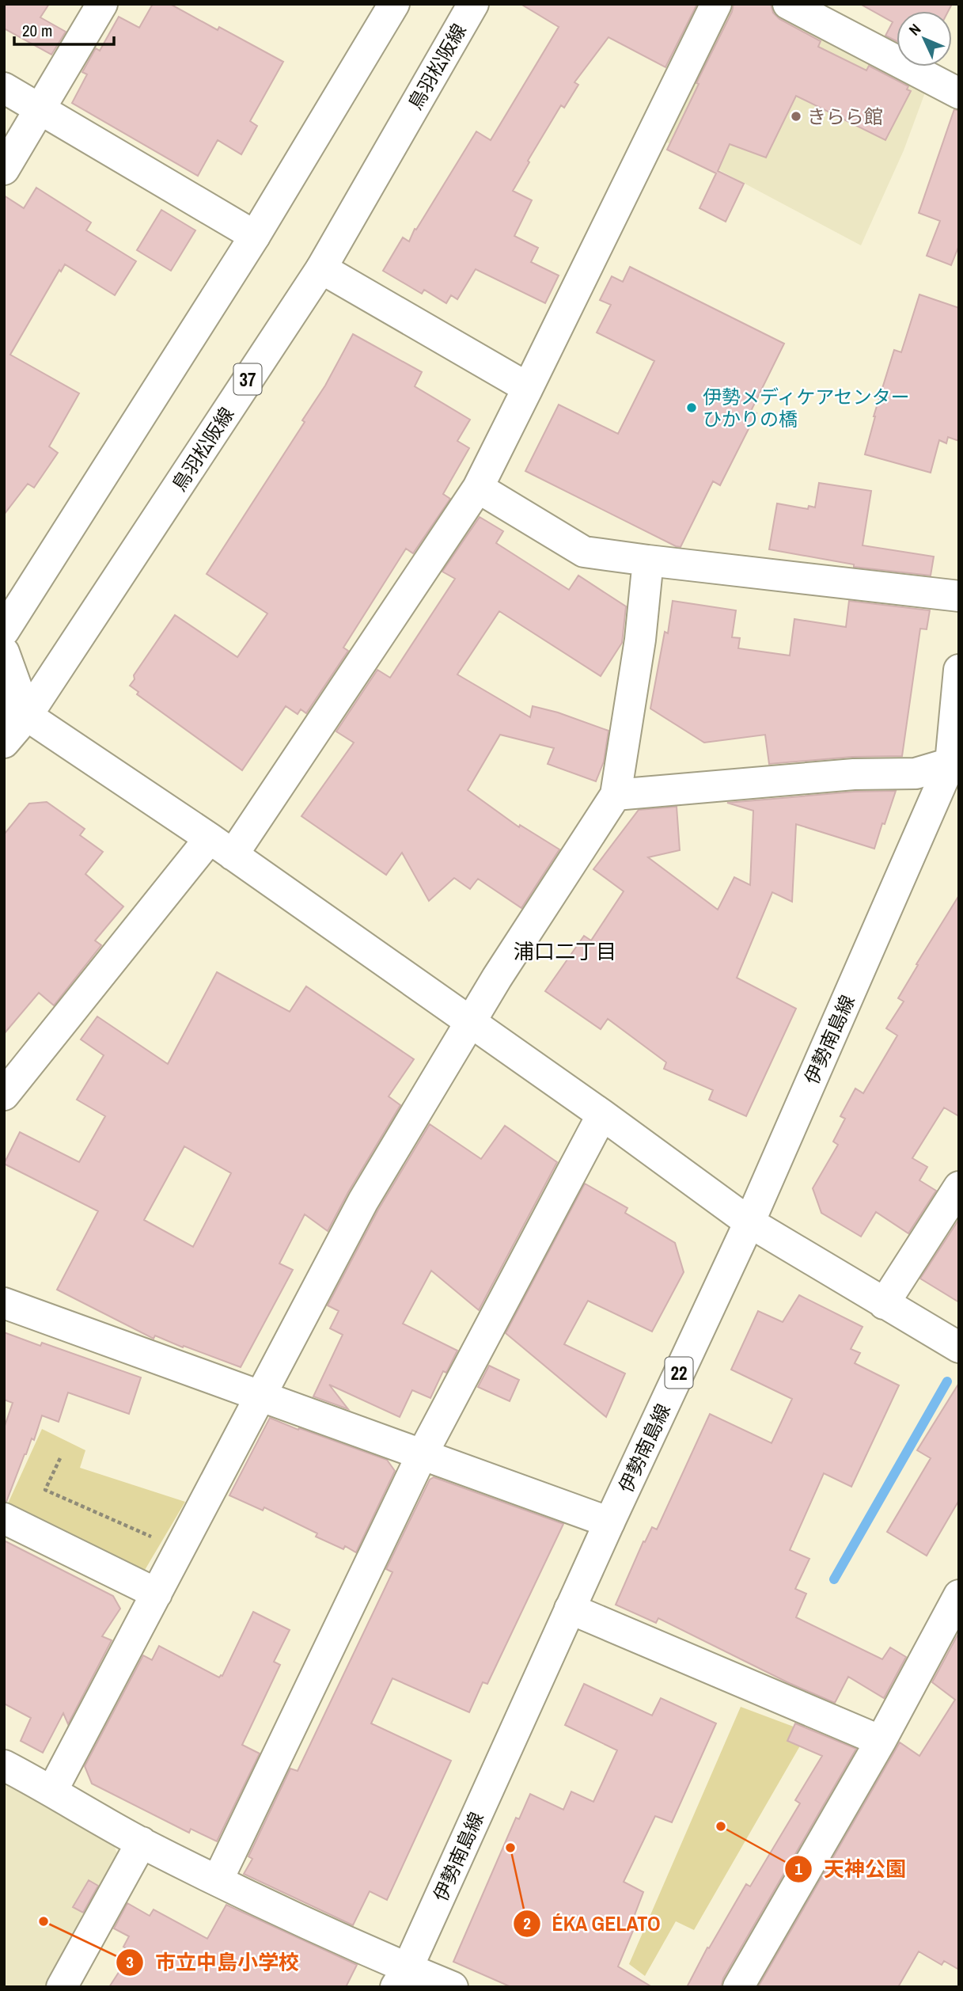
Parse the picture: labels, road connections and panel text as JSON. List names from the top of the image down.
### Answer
{
  "streets": {
    "street": [
      "鳥羽松阪線",
      "37",
      "伊勢南島線",
      "22"
    ]
  },
  "districts": ["浦口二丁目"],
  "places": [
    "きらら館",
    "伊勢メディケアセンター ひかりの橋",
    "天神公園",
    "ÉKA GELATO",
    "市立中島小学校"
  ],
  "scale_bar": "20 m",
  "north": "top left"
}
